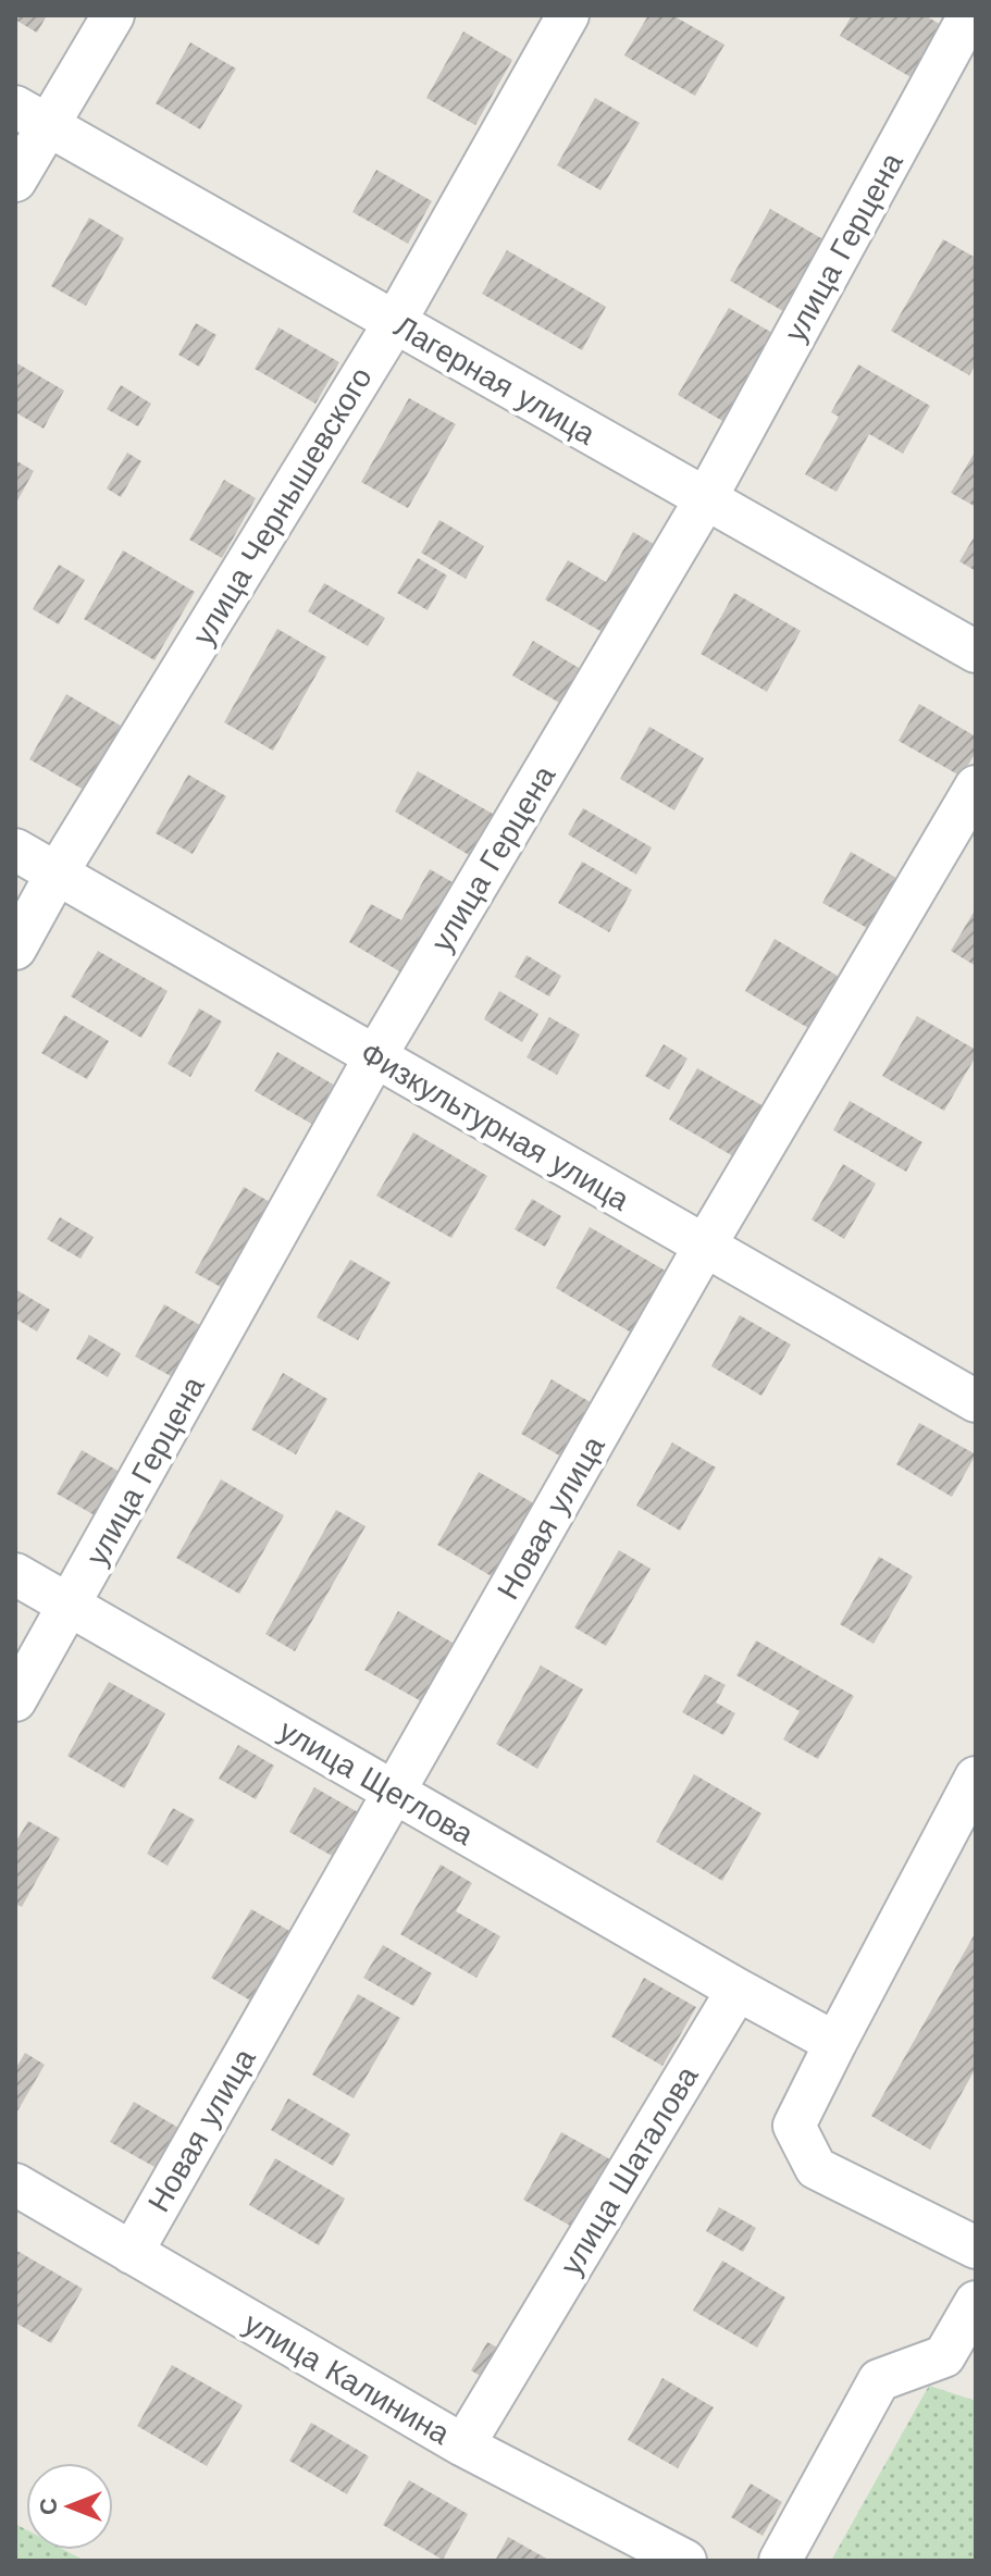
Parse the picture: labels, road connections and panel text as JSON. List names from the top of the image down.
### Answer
{
  "streets": {
    "street": [
      "улица Герцена",
      "Лагерная улица",
      "улица Чернышевского",
      "Физкультурная улица",
      "Новая улица",
      "улица Щеглова",
      "улица Шаталова",
      "улица Калинина"
    ]
  },
  "crossings": [
    ["улица Герцена", "Лагерная улица"],
    ["улица Герцена", "Физкультурная улица"],
    ["улица Герцена", "улица Щеглова"],
    ["Лагерная улица", "улица Чернышевского"],
    ["улица Чернышевского", "Физкультурная улица"],
    ["Физкультурная улица", "Новая улица"],
    ["Новая улица", "улица Щеглова"],
    ["Новая улица", "улица Калинина"],
    ["улица Щеглова", "улица Шаталова"],
    ["улица Шаталова", "улица Калинина"]
  ],
  "north": "left"
}
